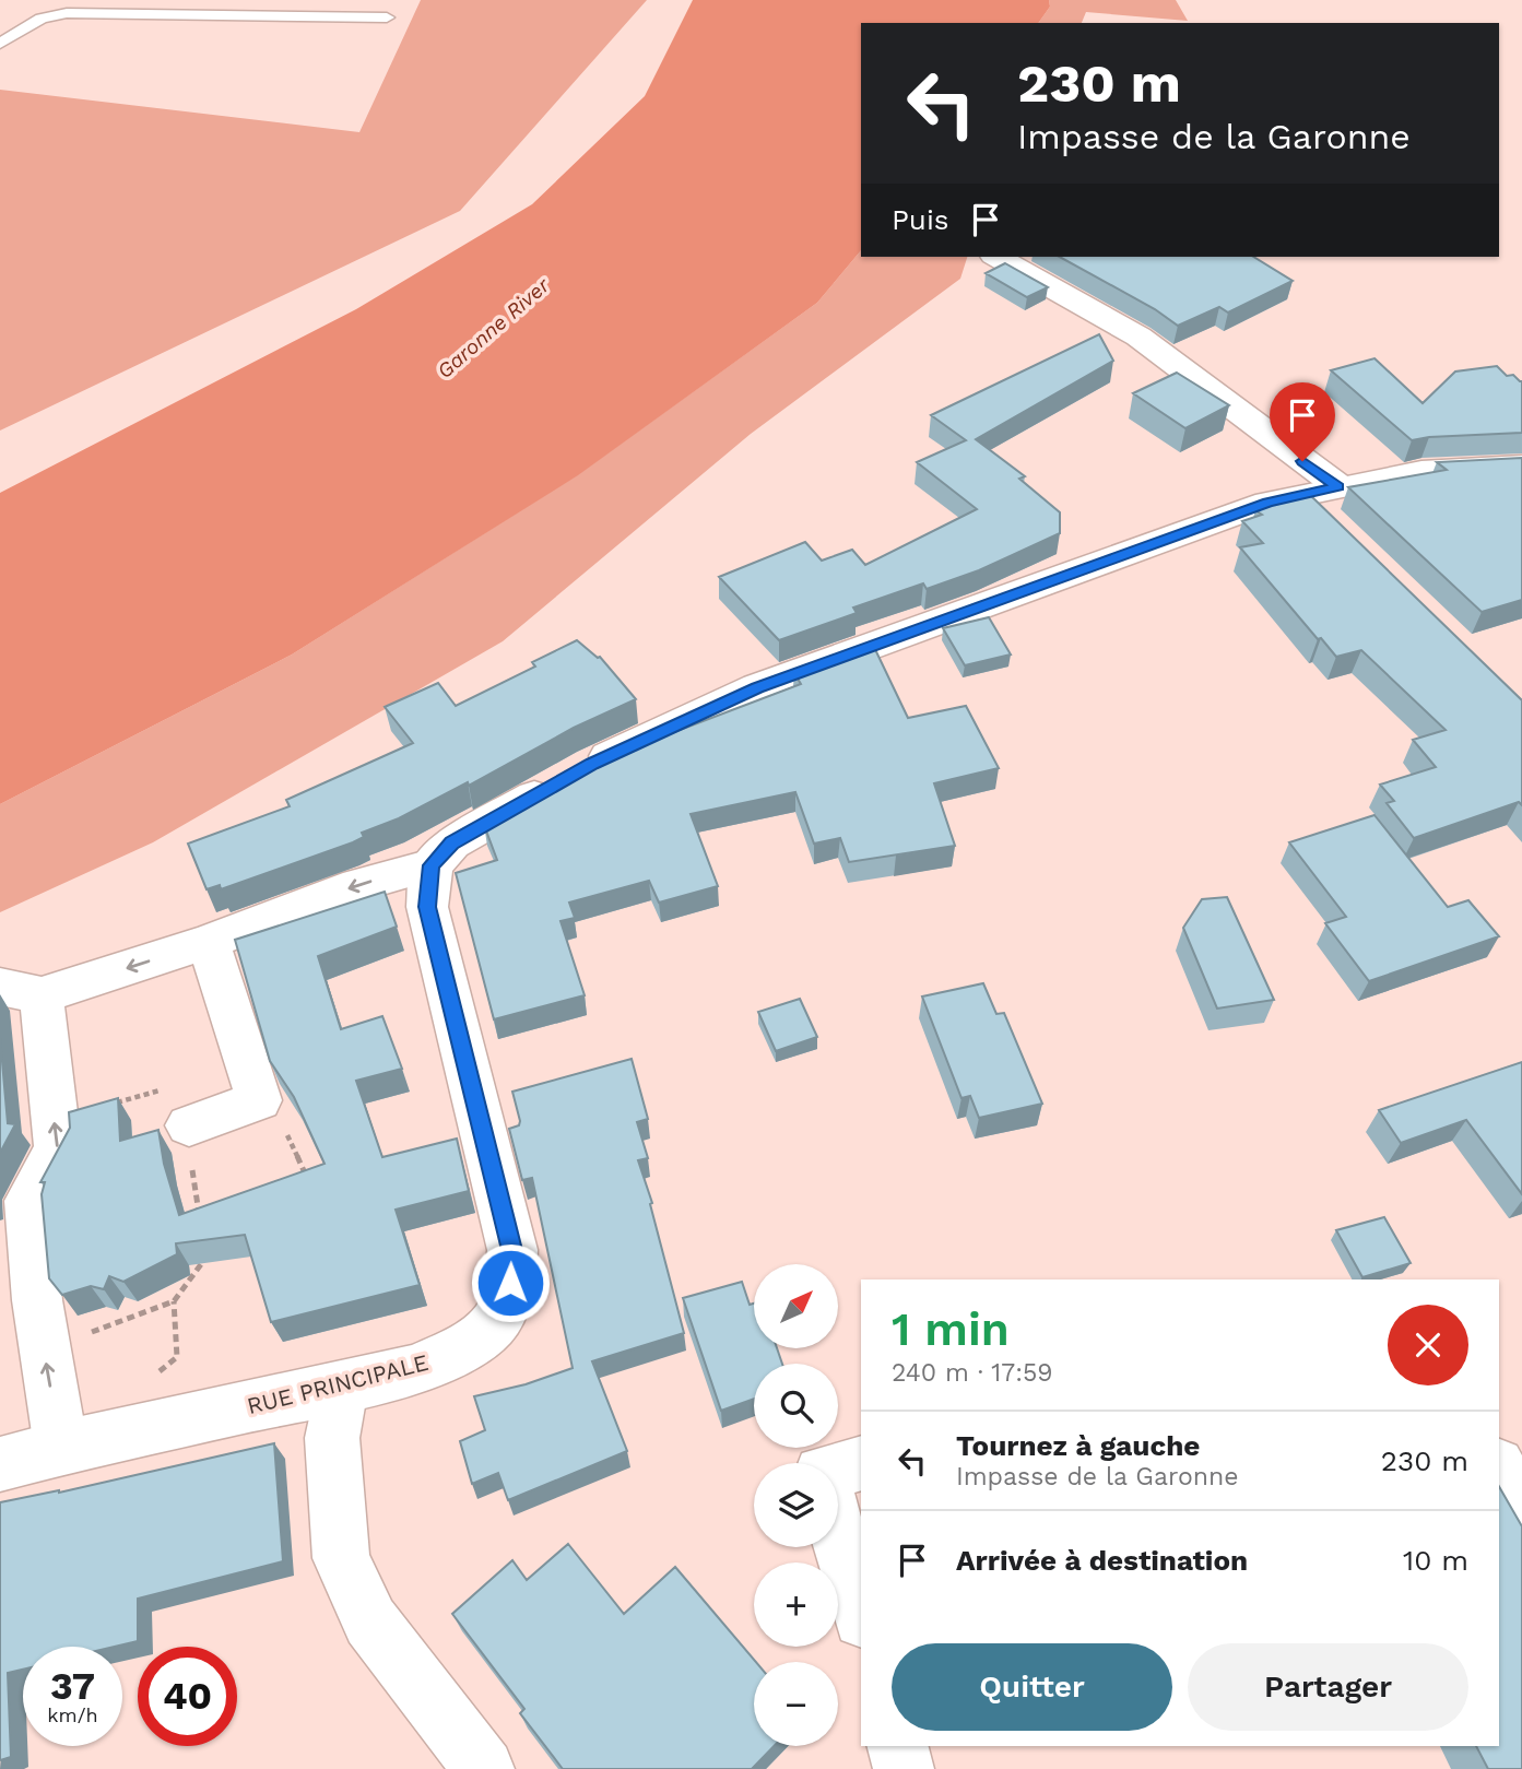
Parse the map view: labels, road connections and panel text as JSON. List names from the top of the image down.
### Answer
{
  "streets": {
    "street": ["RUE PRINCIPALE"]
  },
  "water": ["Garonne River"],
  "north": "top right",
  "page": {
    "turn": ["230 m", "Impasse de la Garonne"],
    "then": "Puis",
    "map_buttons": ["+", "−"],
    "heading": ["1 min", "240 m · 17:59"],
    "list": [
      {
        "name": "Tournez à gauche",
        "note": "Impasse de la Garonne",
        "value": "230 m"
      },
      {
        "name": "Arrivée à destination",
        "value": "10 m"
      }
    ],
    "buttons": ["Quitter", "Partager"],
    "speed": "37 km/h",
    "limit": "40"
  }
}
